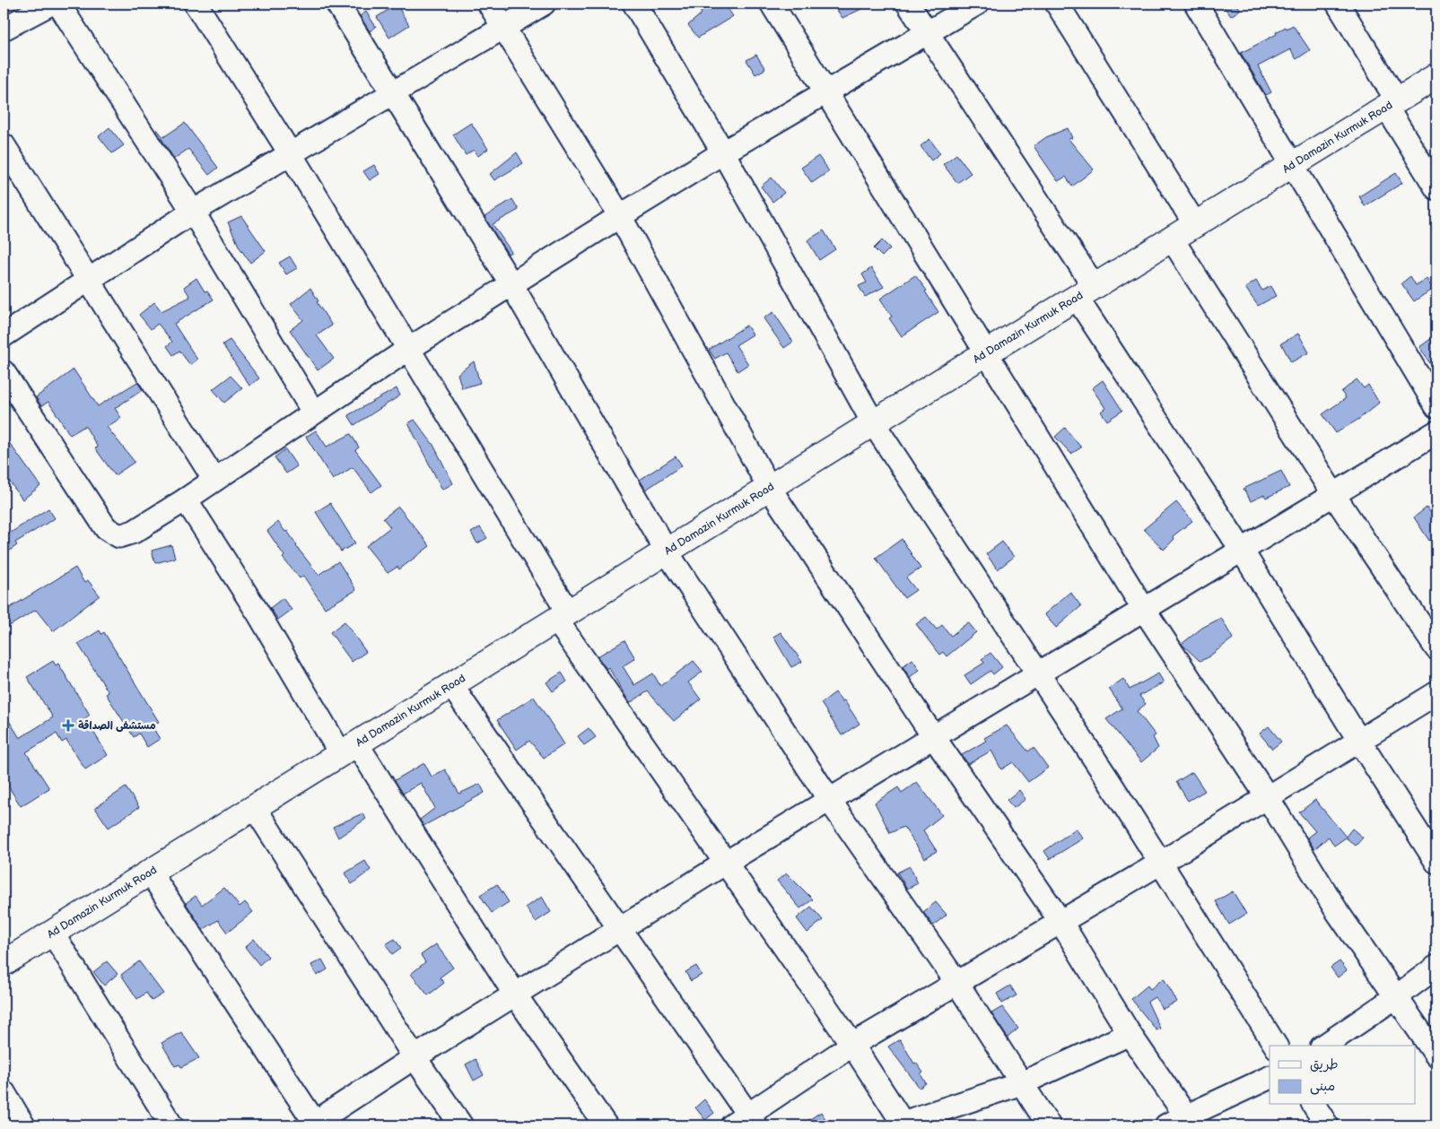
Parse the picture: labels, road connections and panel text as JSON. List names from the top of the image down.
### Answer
{
  "streets": {
    "highway": ["Ad Damazin Kurmuk Road"]
  },
  "places": {
    "health": ["مستشفى الصداقة"]
  },
  "legend": ["طريق", "مبنى"]
}
